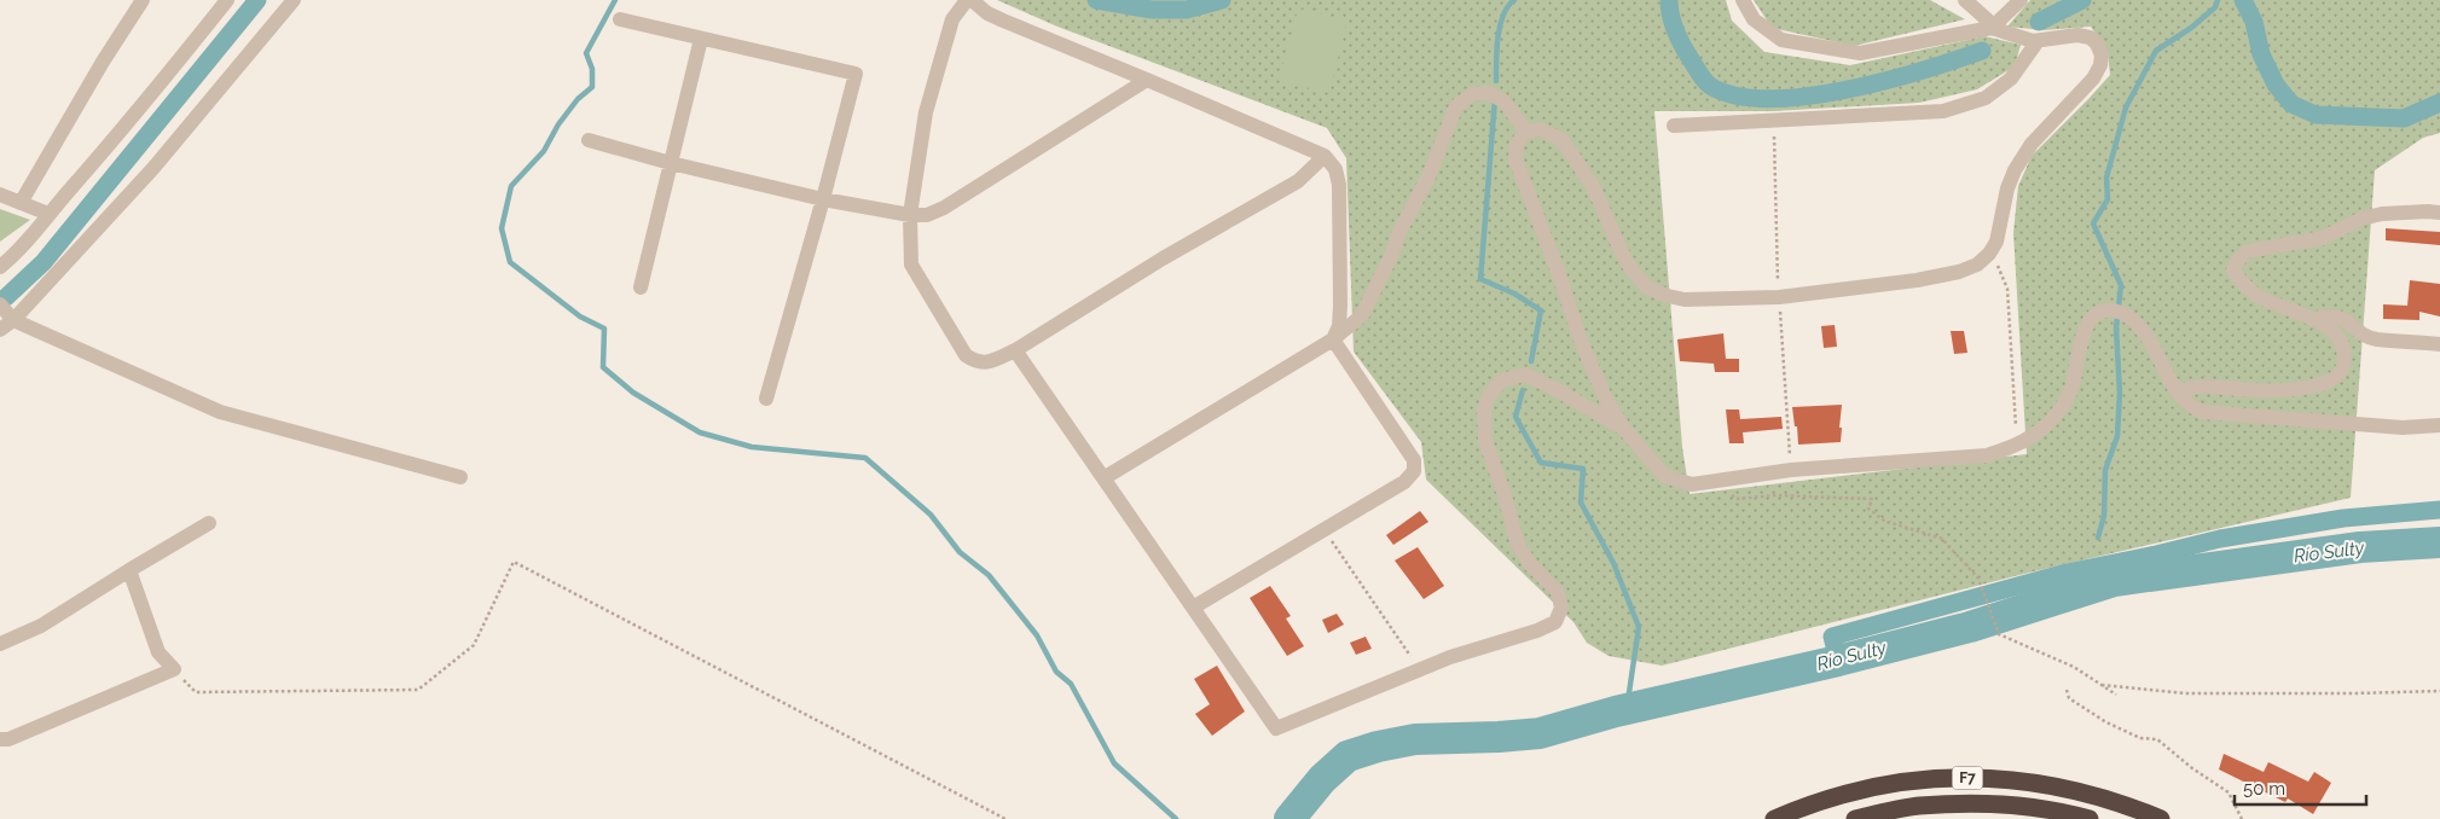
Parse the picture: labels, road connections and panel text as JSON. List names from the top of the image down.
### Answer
{
  "streets": {
    "highway": ["F7"]
  },
  "water": ["Río Sulty"],
  "scale_bar": "50 m"
}
